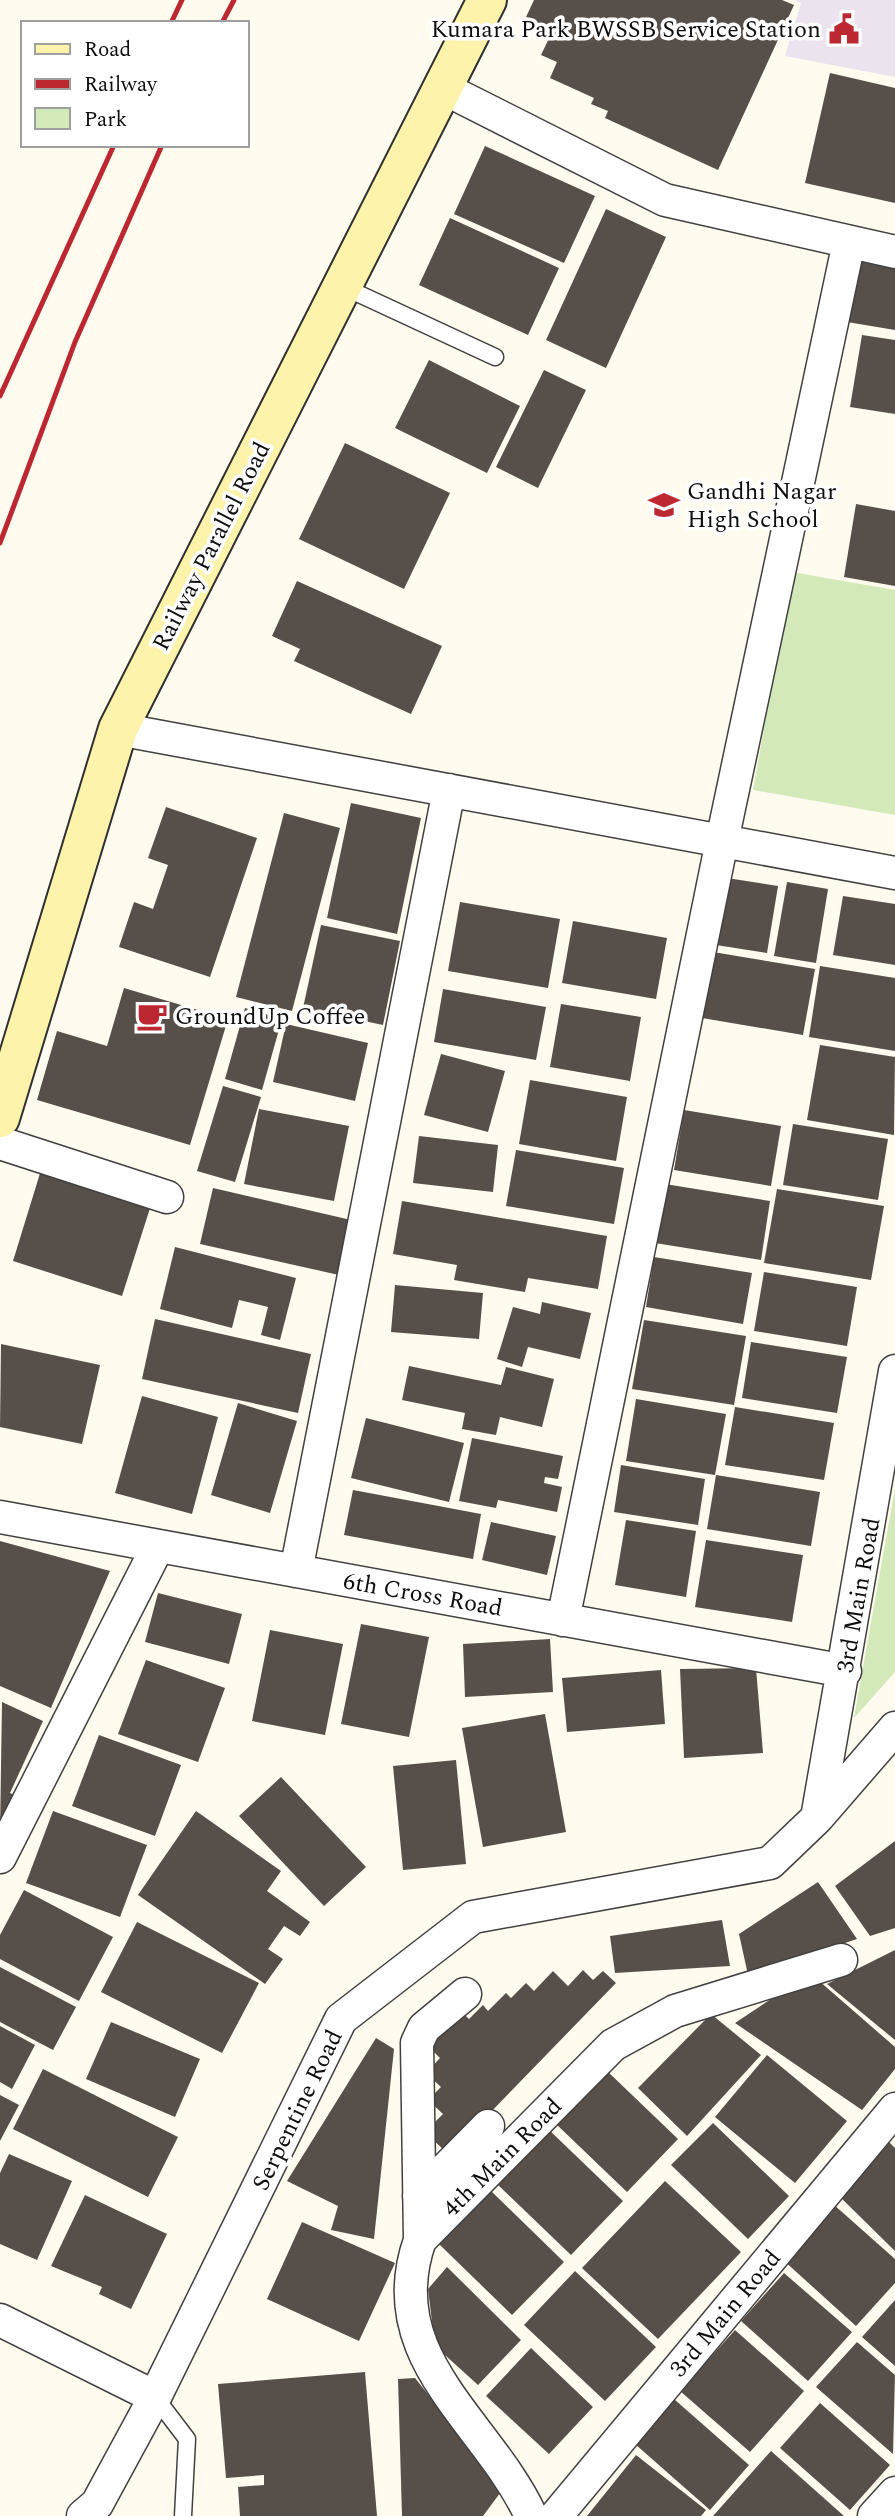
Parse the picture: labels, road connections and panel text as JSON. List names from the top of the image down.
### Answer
{
  "streets": {
    "street": [
      "Railway Parallel Road",
      "6th Cross Road",
      "3rd Main Road",
      "Serpentine Road",
      "4th Main Road"
    ]
  },
  "crossings": [
    ["6th Cross Road", "3rd Main Road"],
    ["3rd Main Road", "Serpentine Road"]
  ],
  "places": {
    "public building": ["Kumara Park BWSSB Service Station"],
    "school or university": ["Gandhi Nagar High School"],
    "cafe": ["GroundUp Coffee"]
  },
  "legend": ["Road", "Railway", "Park"]
}
